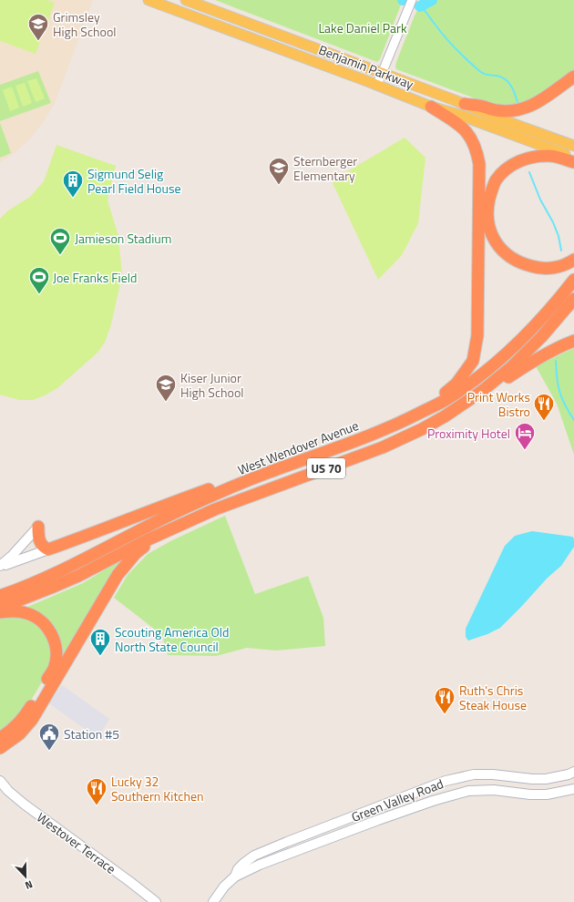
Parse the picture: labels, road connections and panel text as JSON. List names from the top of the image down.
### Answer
{
  "streets": {
    "highway": ["West Wendover Avenue", "US 70"],
    "main road": ["Benjamin Parkway", "Green Valley Road", "Westover Terrace"]
  },
  "parks": ["Lake Daniel Park"],
  "places": {
    "school or university": ["Grimsley High School", "Sternberger Elementary", "Kiser Junior High School"],
    "building": ["Sigmund Selig Pearl Field House", "Scouting America Old North State Council"],
    "sports": ["Jamieson Stadium", "Joe Franks Field"],
    "restaurant": ["Print Works Bistro", "Ruth's Chris Steak House", "Lucky 32 Southern Kitchen"],
    "hotel": ["Proximity Hotel"],
    "public building": ["Station #5"]
  },
  "north": "bottom"
}
